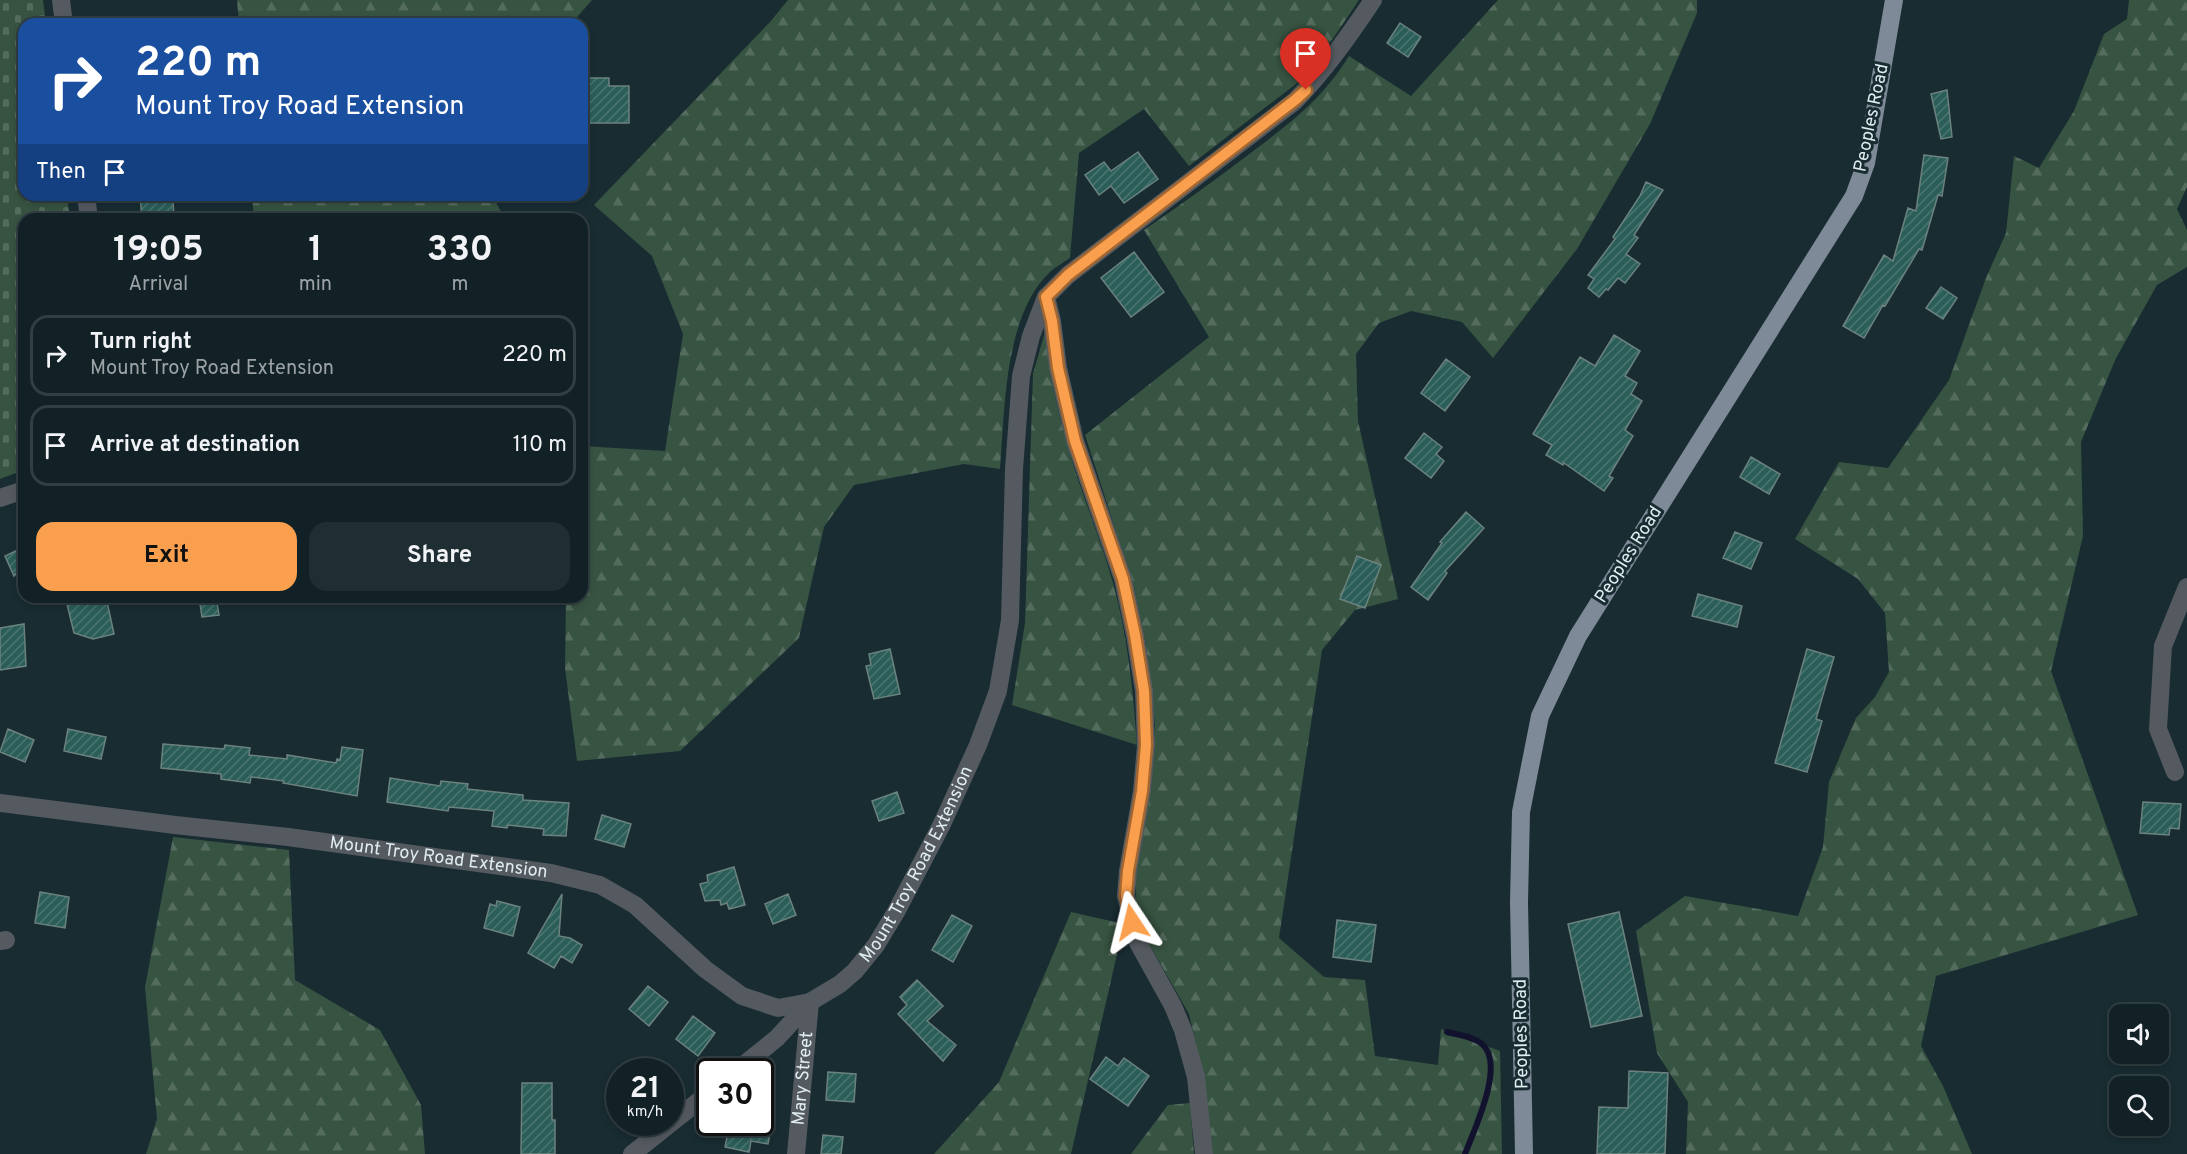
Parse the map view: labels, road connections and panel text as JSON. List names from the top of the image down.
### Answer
{
  "streets": {
    "main road": ["Peoples Road"],
    "street": ["Mount Troy Road Extension", "Mary Street"]
  },
  "crossings": [
    ["Mount Troy Road Extension", "Mary Street"]
  ],
  "page": {
    "turn": ["220 m", "Mount Troy Road Extension"],
    "then": "Then",
    "eta": [
      "19:05",
      "Arrival",
      "1",
      "min",
      "330",
      "m"
    ],
    "list": [
      {
        "name": "Turn right",
        "note": "Mount Troy Road Extension",
        "value": "220 m"
      },
      {
        "name": "Arrive at destination",
        "value": "110 m"
      }
    ],
    "buttons": ["Exit", "Share"],
    "speed": "21 km/h",
    "limit": "30"
  }
}
